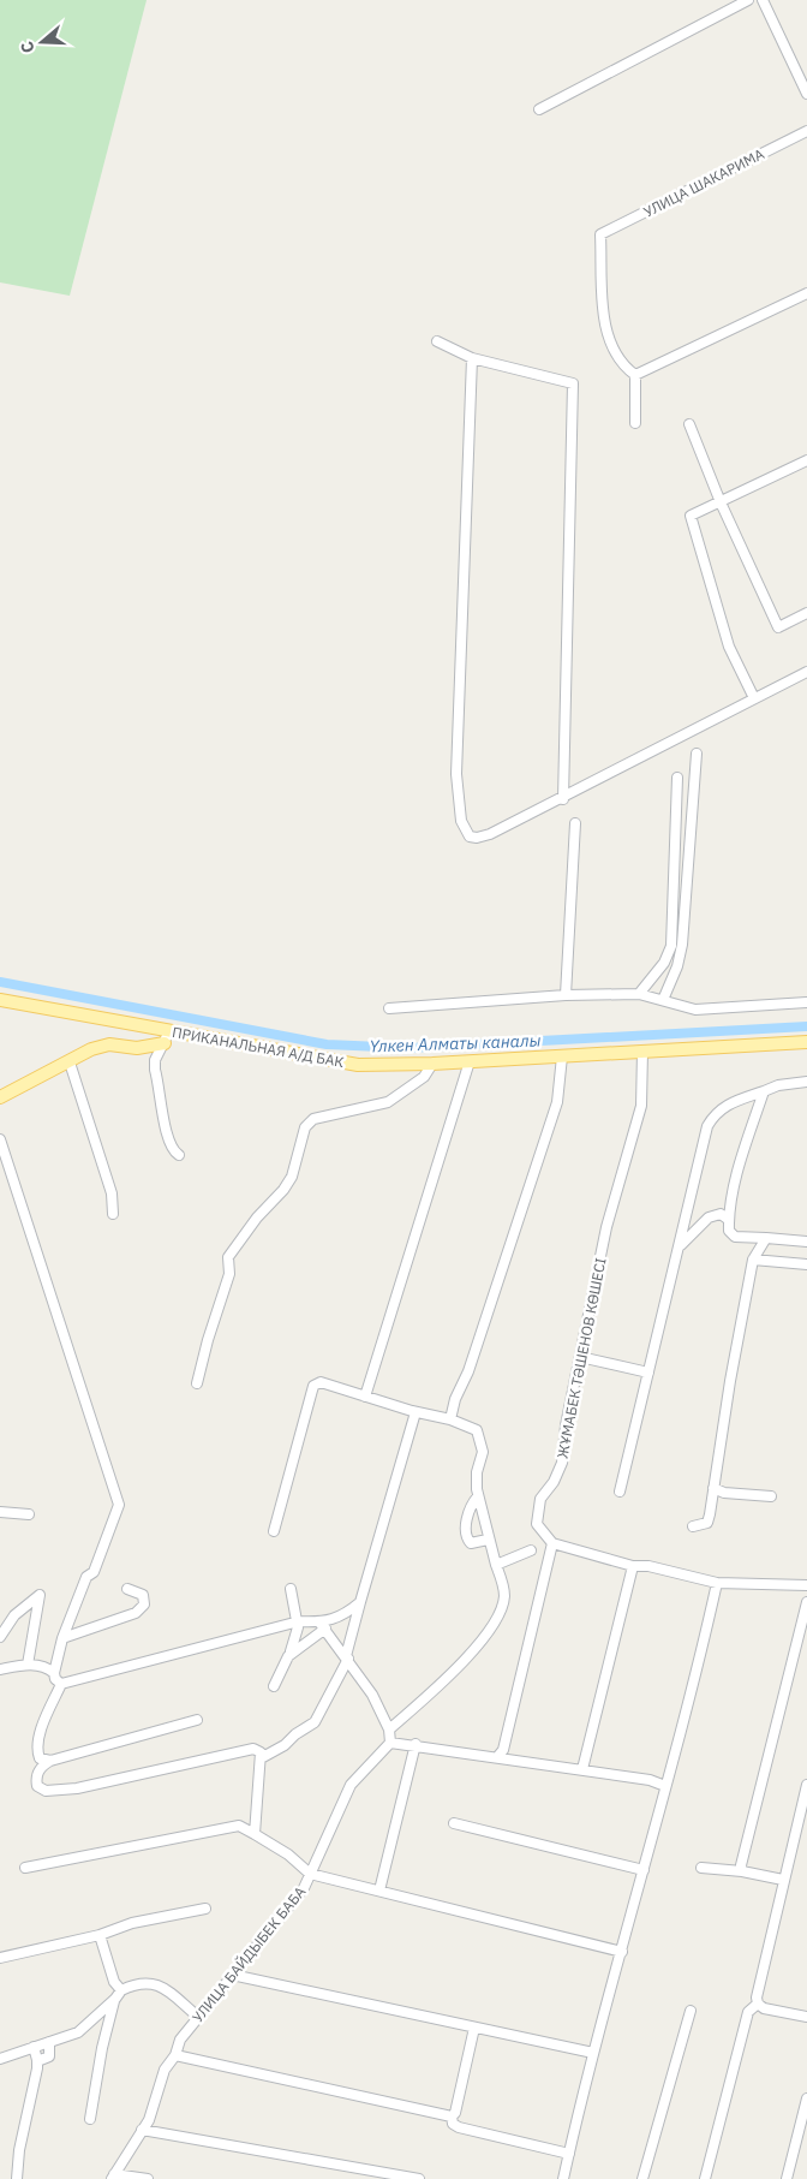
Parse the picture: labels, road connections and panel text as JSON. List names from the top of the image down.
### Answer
{
  "streets": {
    "main road": ["ПРИКАНАЛЬНАЯ А/Д БАК"],
    "street": ["УЛИЦА ШАКАРИМА", "ЖҰМАБЕК ТӘШЕНОВ КӨШЕСІ", "УЛИЦА БАЙДЫБЕК БАБА"]
  },
  "crossings": [
    ["ПРИКАНАЛЬНАЯ А/Д БАК", "ЖҰМАБЕК ТӘШЕНОВ КӨШЕСІ"]
  ],
  "water": ["Үлкен Алматы каналы"],
  "north": "left"
}
